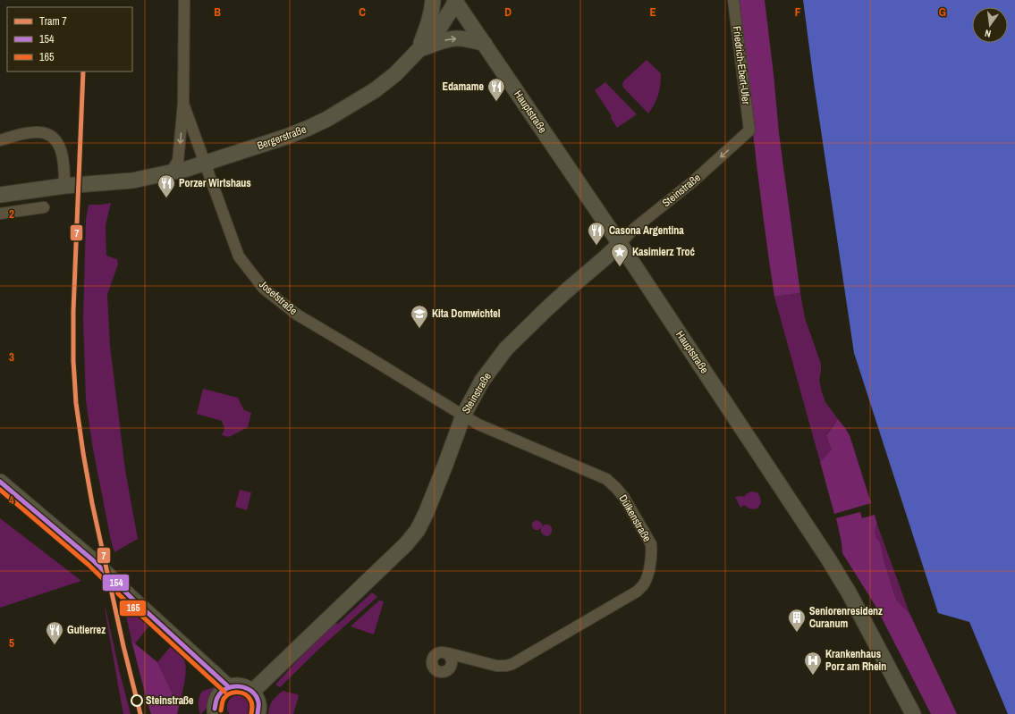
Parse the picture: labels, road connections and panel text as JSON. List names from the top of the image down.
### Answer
{
  "streets": {
    "main road": ["Hauptstraße", "Bergerstraße", "Steinstraße"],
    "street": ["Friedrich-Ebert-Ufer", "Josefstraße", "Dülkenstraße"]
  },
  "crossings": [
    ["Friedrich-Ebert-Ufer", "Steinstraße"],
    ["Hauptstraße", "Bergerstraße"],
    ["Hauptstraße", "Steinstraße"],
    ["Bergerstraße", "Josefstraße"],
    ["Steinstraße", "Josefstraße"],
    ["Steinstraße", "Dülkenstraße"],
    ["Josefstraße", "Dülkenstraße"]
  ],
  "places": {
    "restaurant": [
      "Edamame",
      "Porzer Wirtshaus",
      "Casona Argentina",
      "Gutierrez"
    ],
    "place": ["Kasimierz Troć"],
    "school or university": ["Kita Domwichtel"],
    "building": ["Seniorenresidenz Curanum"],
    "hospital": ["Krankenhaus Porz am Rhein"],
    "other": ["Steinstraße"]
  },
  "lines": ["tram line 7", "transit line 154", "transit line 165"],
  "legend": ["Tram 7", "154", "165"],
  "north": "bottom",
  "grid": {
    "columns": [
      "B",
      "C",
      "D",
      "E",
      "F",
      "G"
    ],
    "rows": [
      "2",
      "3",
      "4",
      "5"
    ]
  }
}
